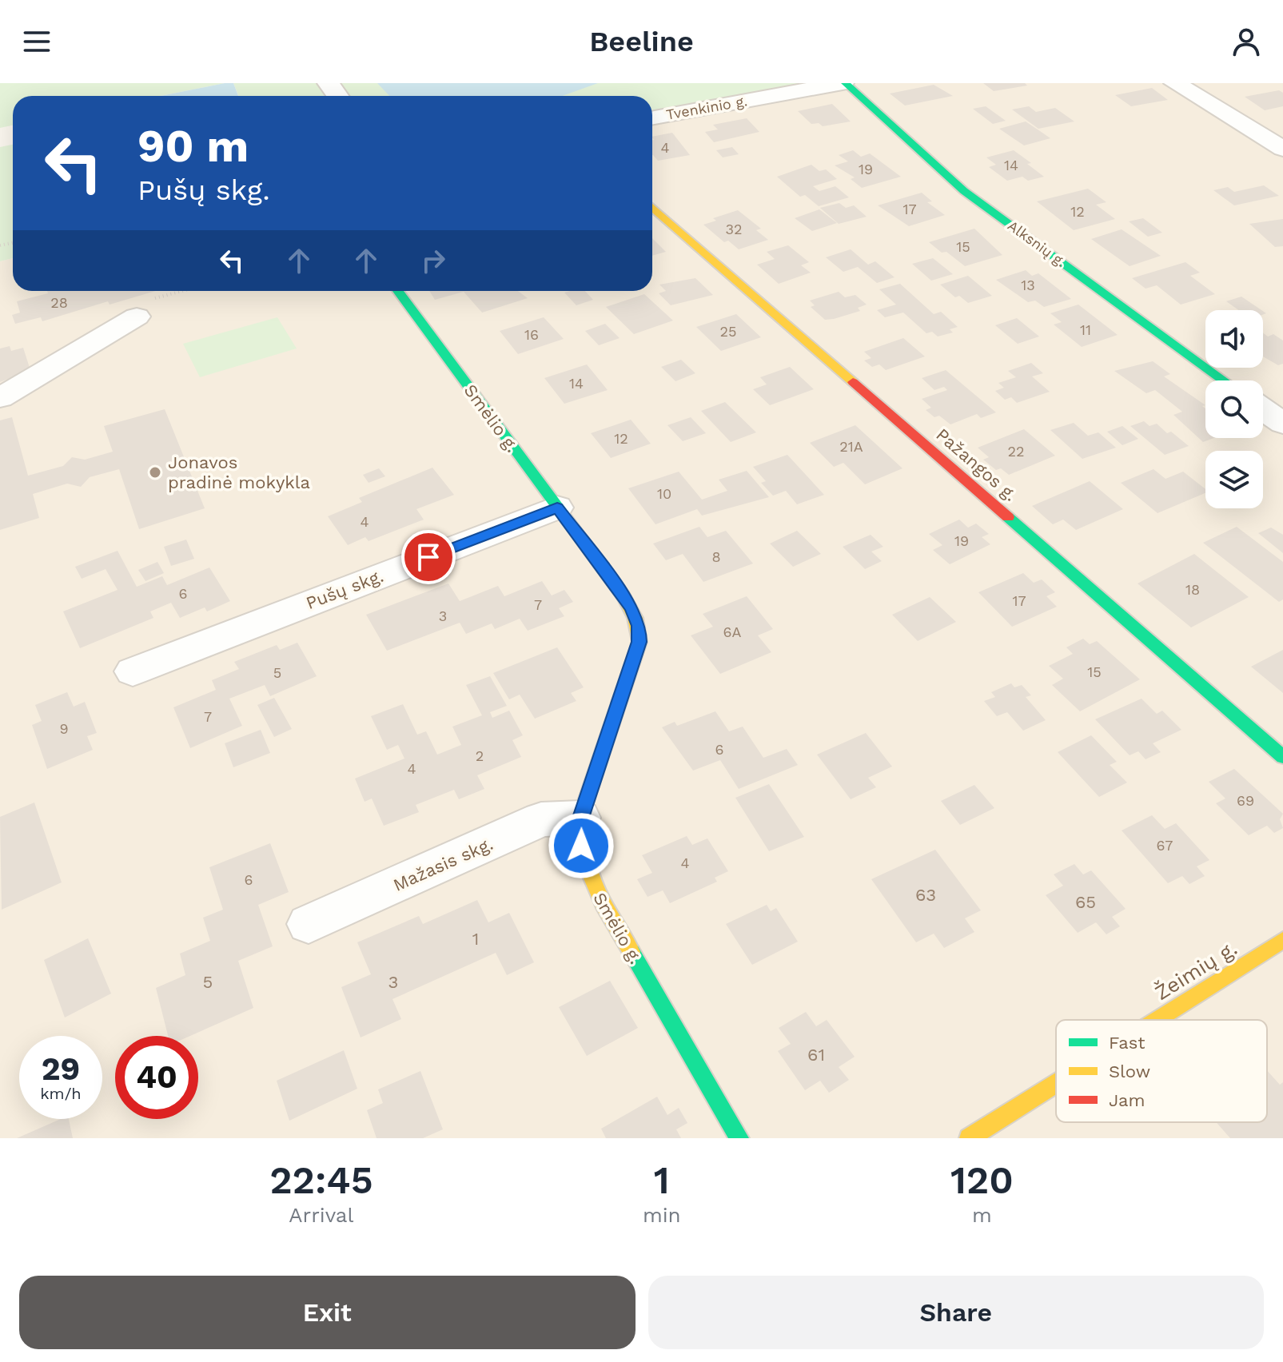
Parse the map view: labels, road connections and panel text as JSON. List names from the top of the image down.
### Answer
{
  "streets": {
    "street": [
      "Tvenkinio g.",
      "Alksnių g.",
      "Smėlio g.",
      "Pažangos g.",
      "Pušų skg.",
      "Mažasis skg.",
      "Žeimių g."
    ]
  },
  "crossings": [
    ["Tvenkinio g.", "Alksnių g."],
    ["Smėlio g.", "Pušų skg."],
    ["Smėlio g.", "Mažasis skg."]
  ],
  "places": ["Jonavos pradinė mokykla"],
  "house_numbers": [
    "4",
    "14",
    "19",
    "17",
    "12",
    "32",
    "15",
    "13",
    "28",
    "11",
    "25",
    "16",
    "14",
    "12",
    "21A",
    "22",
    "10",
    "4",
    "19",
    "8",
    "18",
    "6",
    "17",
    "7",
    "3",
    "6A",
    "15",
    "5",
    "7",
    "9",
    "6",
    "2",
    "4",
    "69",
    "67",
    "4",
    "6",
    "63",
    "65",
    "1",
    "5",
    "3",
    "61"
  ],
  "legend": ["Fast", "Slow", "Jam"],
  "page": {
    "header": "Beeline",
    "turn": ["90 m", "Pušų skg."],
    "speed": "29 km/h",
    "limit": "40",
    "eta": [
      "22:45",
      "Arrival",
      "1",
      "min",
      "120",
      "m"
    ],
    "buttons": ["Exit", "Share"]
  }
}
